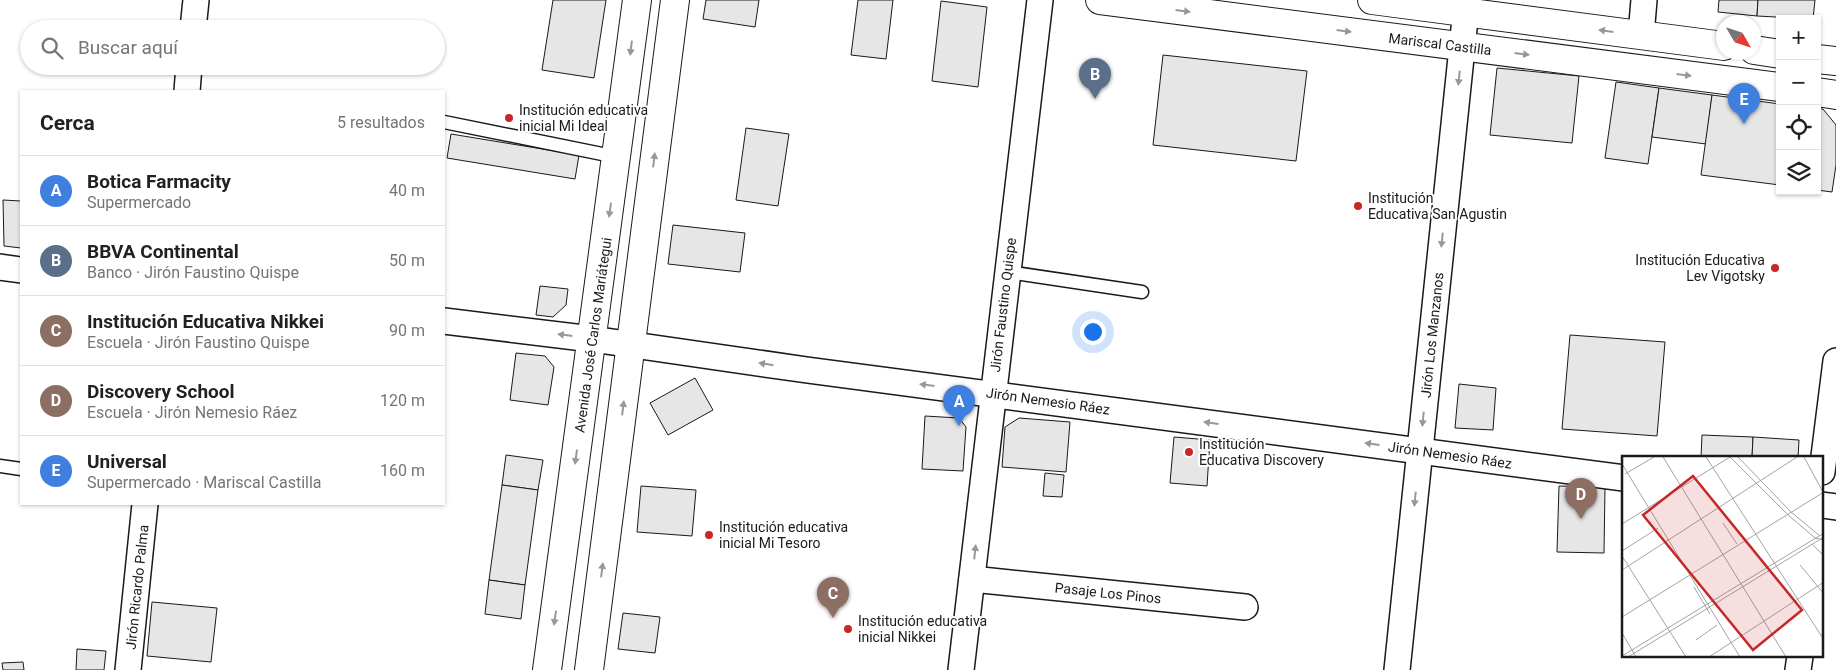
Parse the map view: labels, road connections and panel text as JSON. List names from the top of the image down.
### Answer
{
  "streets": {
    "main road": ["Mariscal Castilla", "Avenida José Carlos Mariátegui"],
    "street": [
      "Jirón Faustino Quispe",
      "Jirón Los Manzanos",
      "Jirón Nemesio Ráez",
      "Jirón Ricardo Palma",
      "Pasaje Los Pinos"
    ]
  },
  "crossings": [
    ["Mariscal Castilla", "Jirón Los Manzanos"],
    ["Jirón Faustino Quispe", "Jirón Nemesio Ráez"],
    ["Jirón Faustino Quispe", "Pasaje Los Pinos"],
    ["Avenida José Carlos Mariátegui", "Jirón Nemesio Ráez"],
    ["Jirón Los Manzanos", "Jirón Nemesio Ráez"]
  ],
  "one_way": ["Jirón Los Manzanos", "Jirón Nemesio Ráez"],
  "places": [
    "Institución educativa inicial Mi Ideal",
    "Institución Educativa San Agustin",
    "Institución Educativa Lev Vigotsky",
    "Institución Educativa Discovery",
    "Institución educativa inicial Mi Tesoro",
    "Institución educativa inicial Nikkei"
  ],
  "north": "bottom right",
  "page": {
    "map_buttons": ["+", "−"],
    "search": "Buscar aquí",
    "pins": [
      "B",
      "E",
      "A",
      "D",
      "C"
    ],
    "heading": ["Cerca", "5 resultados"],
    "list": [
      {
        "mark": "A",
        "name": "Botica Farmacity",
        "note": "Supermercado",
        "value": "40 m"
      },
      {
        "mark": "B",
        "name": "BBVA Continental",
        "note": "Banco · Jirón Faustino Quispe",
        "value": "50 m"
      },
      {
        "mark": "C",
        "name": "Institución Educativa Nikkei",
        "note": "Escuela · Jirón Faustino Quispe",
        "value": "90 m"
      },
      {
        "mark": "D",
        "name": "Discovery School",
        "note": "Escuela · Jirón Nemesio Ráez",
        "value": "120 m"
      },
      {
        "mark": "E",
        "name": "Universal",
        "note": "Supermercado · Mariscal Castilla",
        "value": "160 m"
      }
    ]
  }
}
